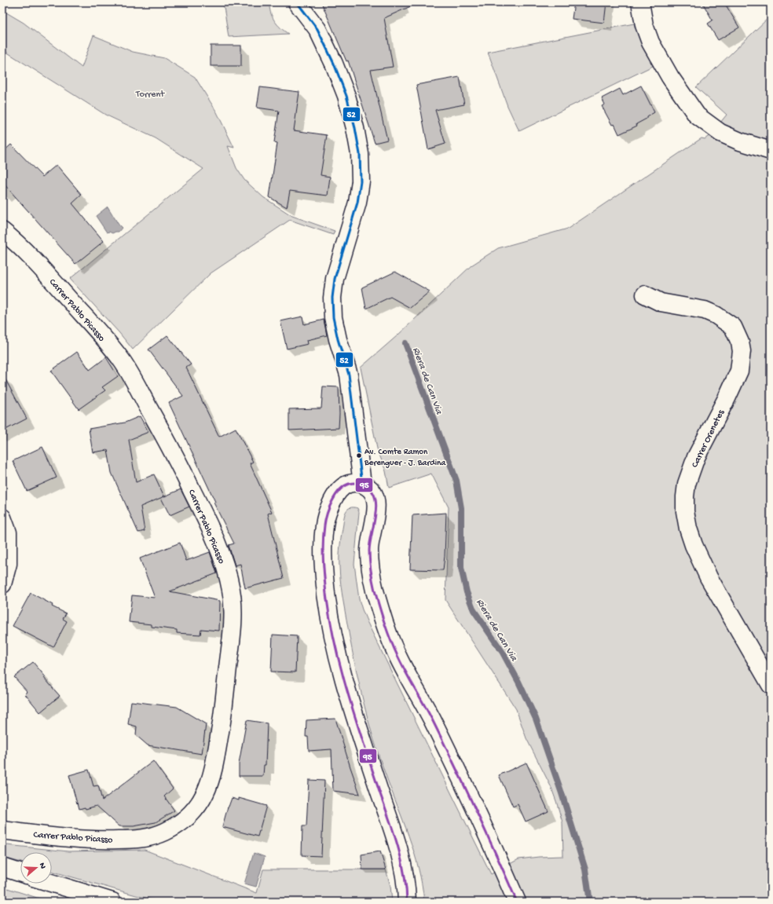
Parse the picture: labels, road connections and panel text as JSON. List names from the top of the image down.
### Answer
{
  "streets": {
    "street": ["Carrer Pablo Picasso", "Carrer Orenetes"]
  },
  "water": ["Riera de Can Via"],
  "parks": ["Torrent"],
  "places": ["Av. Comte Ramon Berenguer - J. Bardina"],
  "lines": ["transit line 52", "transit line 95"],
  "north": "right"
}
